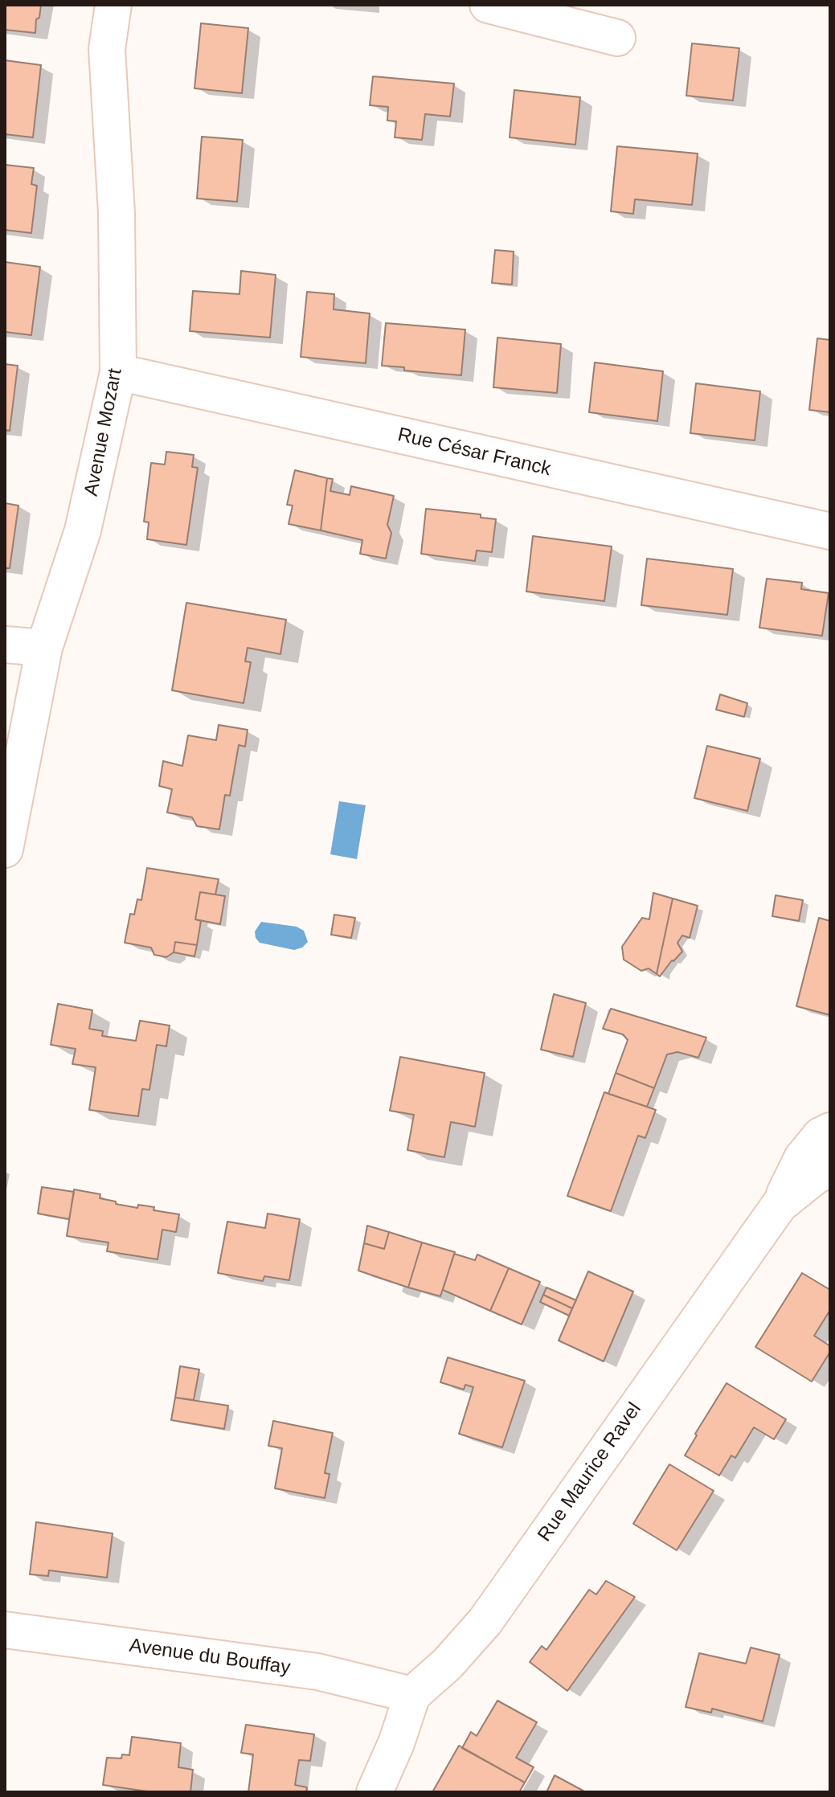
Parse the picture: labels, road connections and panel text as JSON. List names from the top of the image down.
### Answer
{
  "streets": {
    "street": [
      "Avenue Mozart",
      "Rue César Franck",
      "Rue Maurice Ravel",
      "Avenue du Bouffay"
    ]
  },
  "crossings": [
    ["Avenue Mozart", "Rue César Franck"],
    ["Rue Maurice Ravel", "Avenue du Bouffay"]
  ]
}
